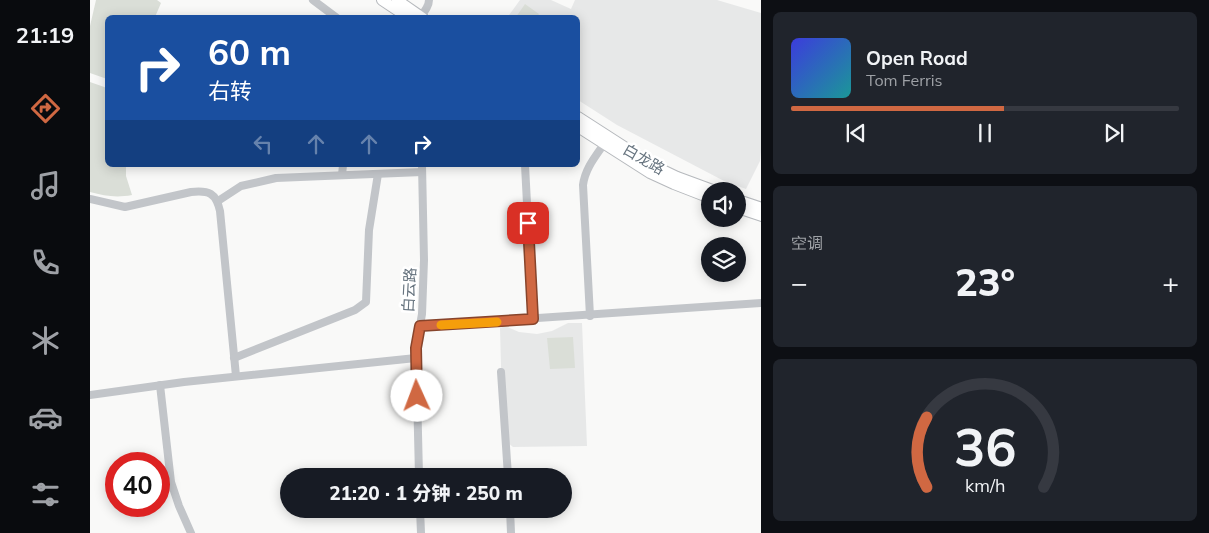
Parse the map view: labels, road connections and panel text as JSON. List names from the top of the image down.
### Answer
{
  "streets": {
    "main road": ["白龙路"],
    "street": ["白云路"]
  },
  "page": {
    "tabs": "21:19",
    "turn": ["60 m", "右转"],
    "song": ["Open Road", "Tom Ferris"],
    "tile": "空调",
    "heat": ["−", "23°", "+"],
    "limit": "40",
    "trip": "21:20 · 1 分钟 · 250 m",
    "gauge": ["36", "km/h"]
  }
}
